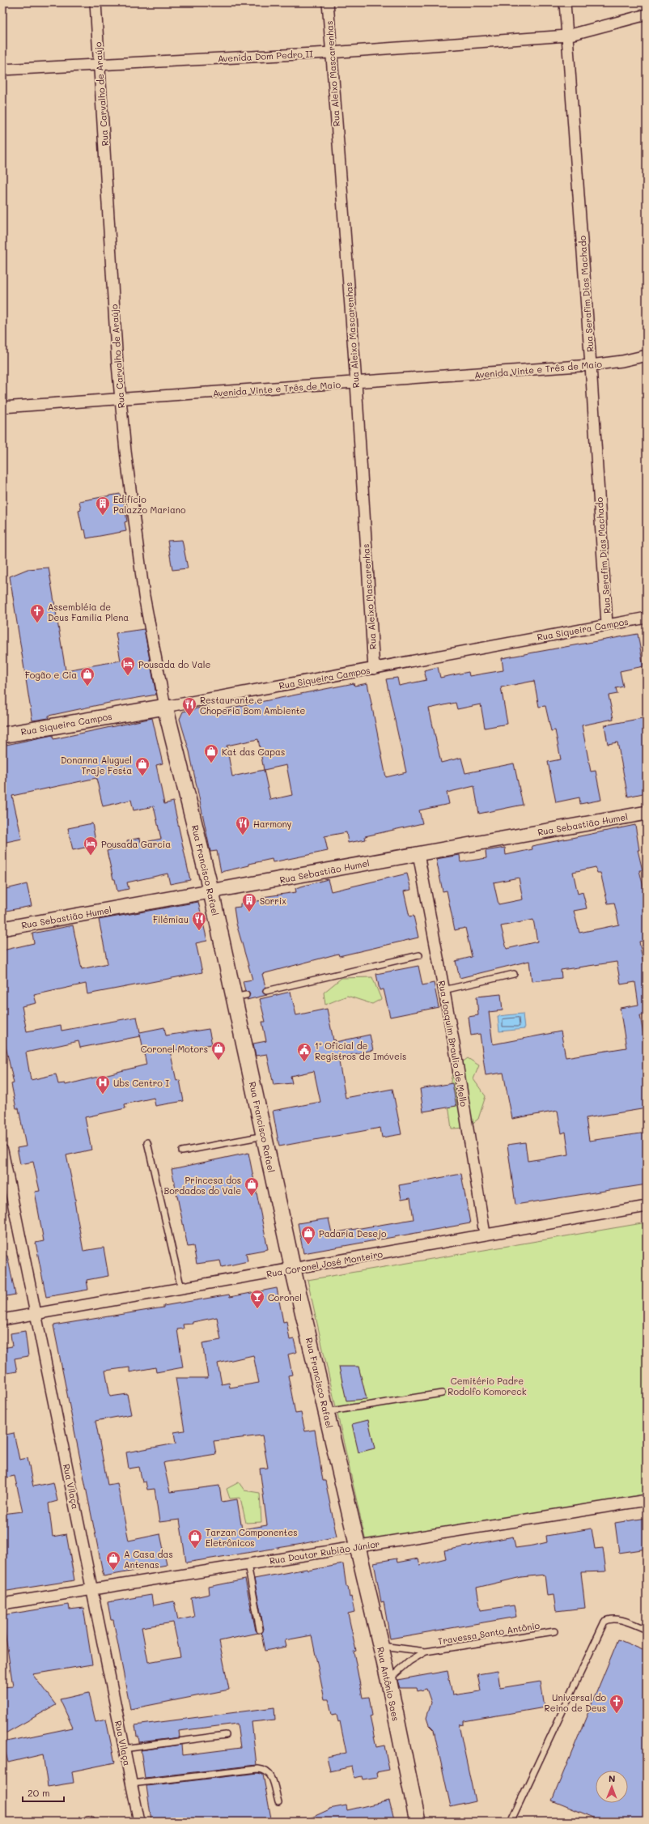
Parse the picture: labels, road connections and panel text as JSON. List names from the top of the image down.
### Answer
{
  "streets": {
    "main road": ["Rua Siqueira Campos", "Rua Francisco Rafael", "Rua Antônio Saes"],
    "street": [
      "Avenida Dom Pedro II",
      "Rua Aleixo Mascarenhas",
      "Rua Carvalho de Araújo",
      "Rua Serafim Dias Machado",
      "Avenida Vinte e Três de Maio",
      "Rua Sebastião Humel",
      "Rua Joaquim Braulio de Mello",
      "Rua Coronel José Monteiro",
      "Rua Vilaça",
      "Rua Doutor Rubião Júnior"
    ],
    "lane": ["Travessa Santo Antônio"]
  },
  "crossings": [
    ["Avenida Dom Pedro II", "Rua Aleixo Mascarenhas"],
    ["Avenida Dom Pedro II", "Rua Carvalho de Araújo"],
    ["Avenida Dom Pedro II", "Rua Serafim Dias Machado"],
    ["Rua Aleixo Mascarenhas", "Avenida Vinte e Três de Maio"],
    ["Rua Aleixo Mascarenhas", "Rua Siqueira Campos"],
    ["Rua Carvalho de Araújo", "Avenida Vinte e Três de Maio"],
    ["Rua Carvalho de Araújo", "Rua Siqueira Campos"],
    ["Rua Carvalho de Araújo", "Rua Francisco Rafael"],
    ["Rua Serafim Dias Machado", "Avenida Vinte e Três de Maio"],
    ["Rua Serafim Dias Machado", "Rua Siqueira Campos"],
    ["Rua Siqueira Campos", "Rua Francisco Rafael"],
    ["Rua Sebastião Humel", "Rua Francisco Rafael"],
    ["Rua Sebastião Humel", "Rua Joaquim Braulio de Mello"],
    ["Rua Francisco Rafael", "Rua Coronel José Monteiro"],
    ["Rua Francisco Rafael", "Rua Doutor Rubião Júnior"],
    ["Rua Francisco Rafael", "Rua Antônio Saes"],
    ["Rua Joaquim Braulio de Mello", "Rua Coronel José Monteiro"],
    ["Rua Coronel José Monteiro", "Rua Vilaça"],
    ["Rua Vilaça", "Rua Doutor Rubião Júnior"],
    ["Rua Doutor Rubião Júnior", "Rua Antônio Saes"],
    ["Travessa Santo Antônio", "Rua Antônio Saes"]
  ],
  "parks": ["Cemitério Padre Rodolfo Komoreck"],
  "places": {
    "building": ["Edifício Palazzo Mariano", "Sorrix"],
    "church": ["Assembléia de Deus Família Plena", "Universal do Reino de Deus"],
    "hotel": ["Pousada do Vale", "Pousada Garcia"],
    "shop": [
      "Fogão e Cia",
      "Kat das Capas",
      "Donanna Aluguel Traje Festa",
      "Coronel Motors",
      "Princesa dos Bordados do Vale",
      "Padaria Desejo",
      "Tarzan Componentes Eletrônicos",
      "A Casa das Antenas"
    ],
    "restaurant": ["Restaurante e Choperia Bom Ambiente", "Harmony", "Filémiau"],
    "public building": ["1º Oficial de Registros de Imóveis"],
    "hospital": ["Ubs Centro I"],
    "bar": ["Coronel"]
  },
  "scale_bar": "20 m",
  "north": "top"
}
